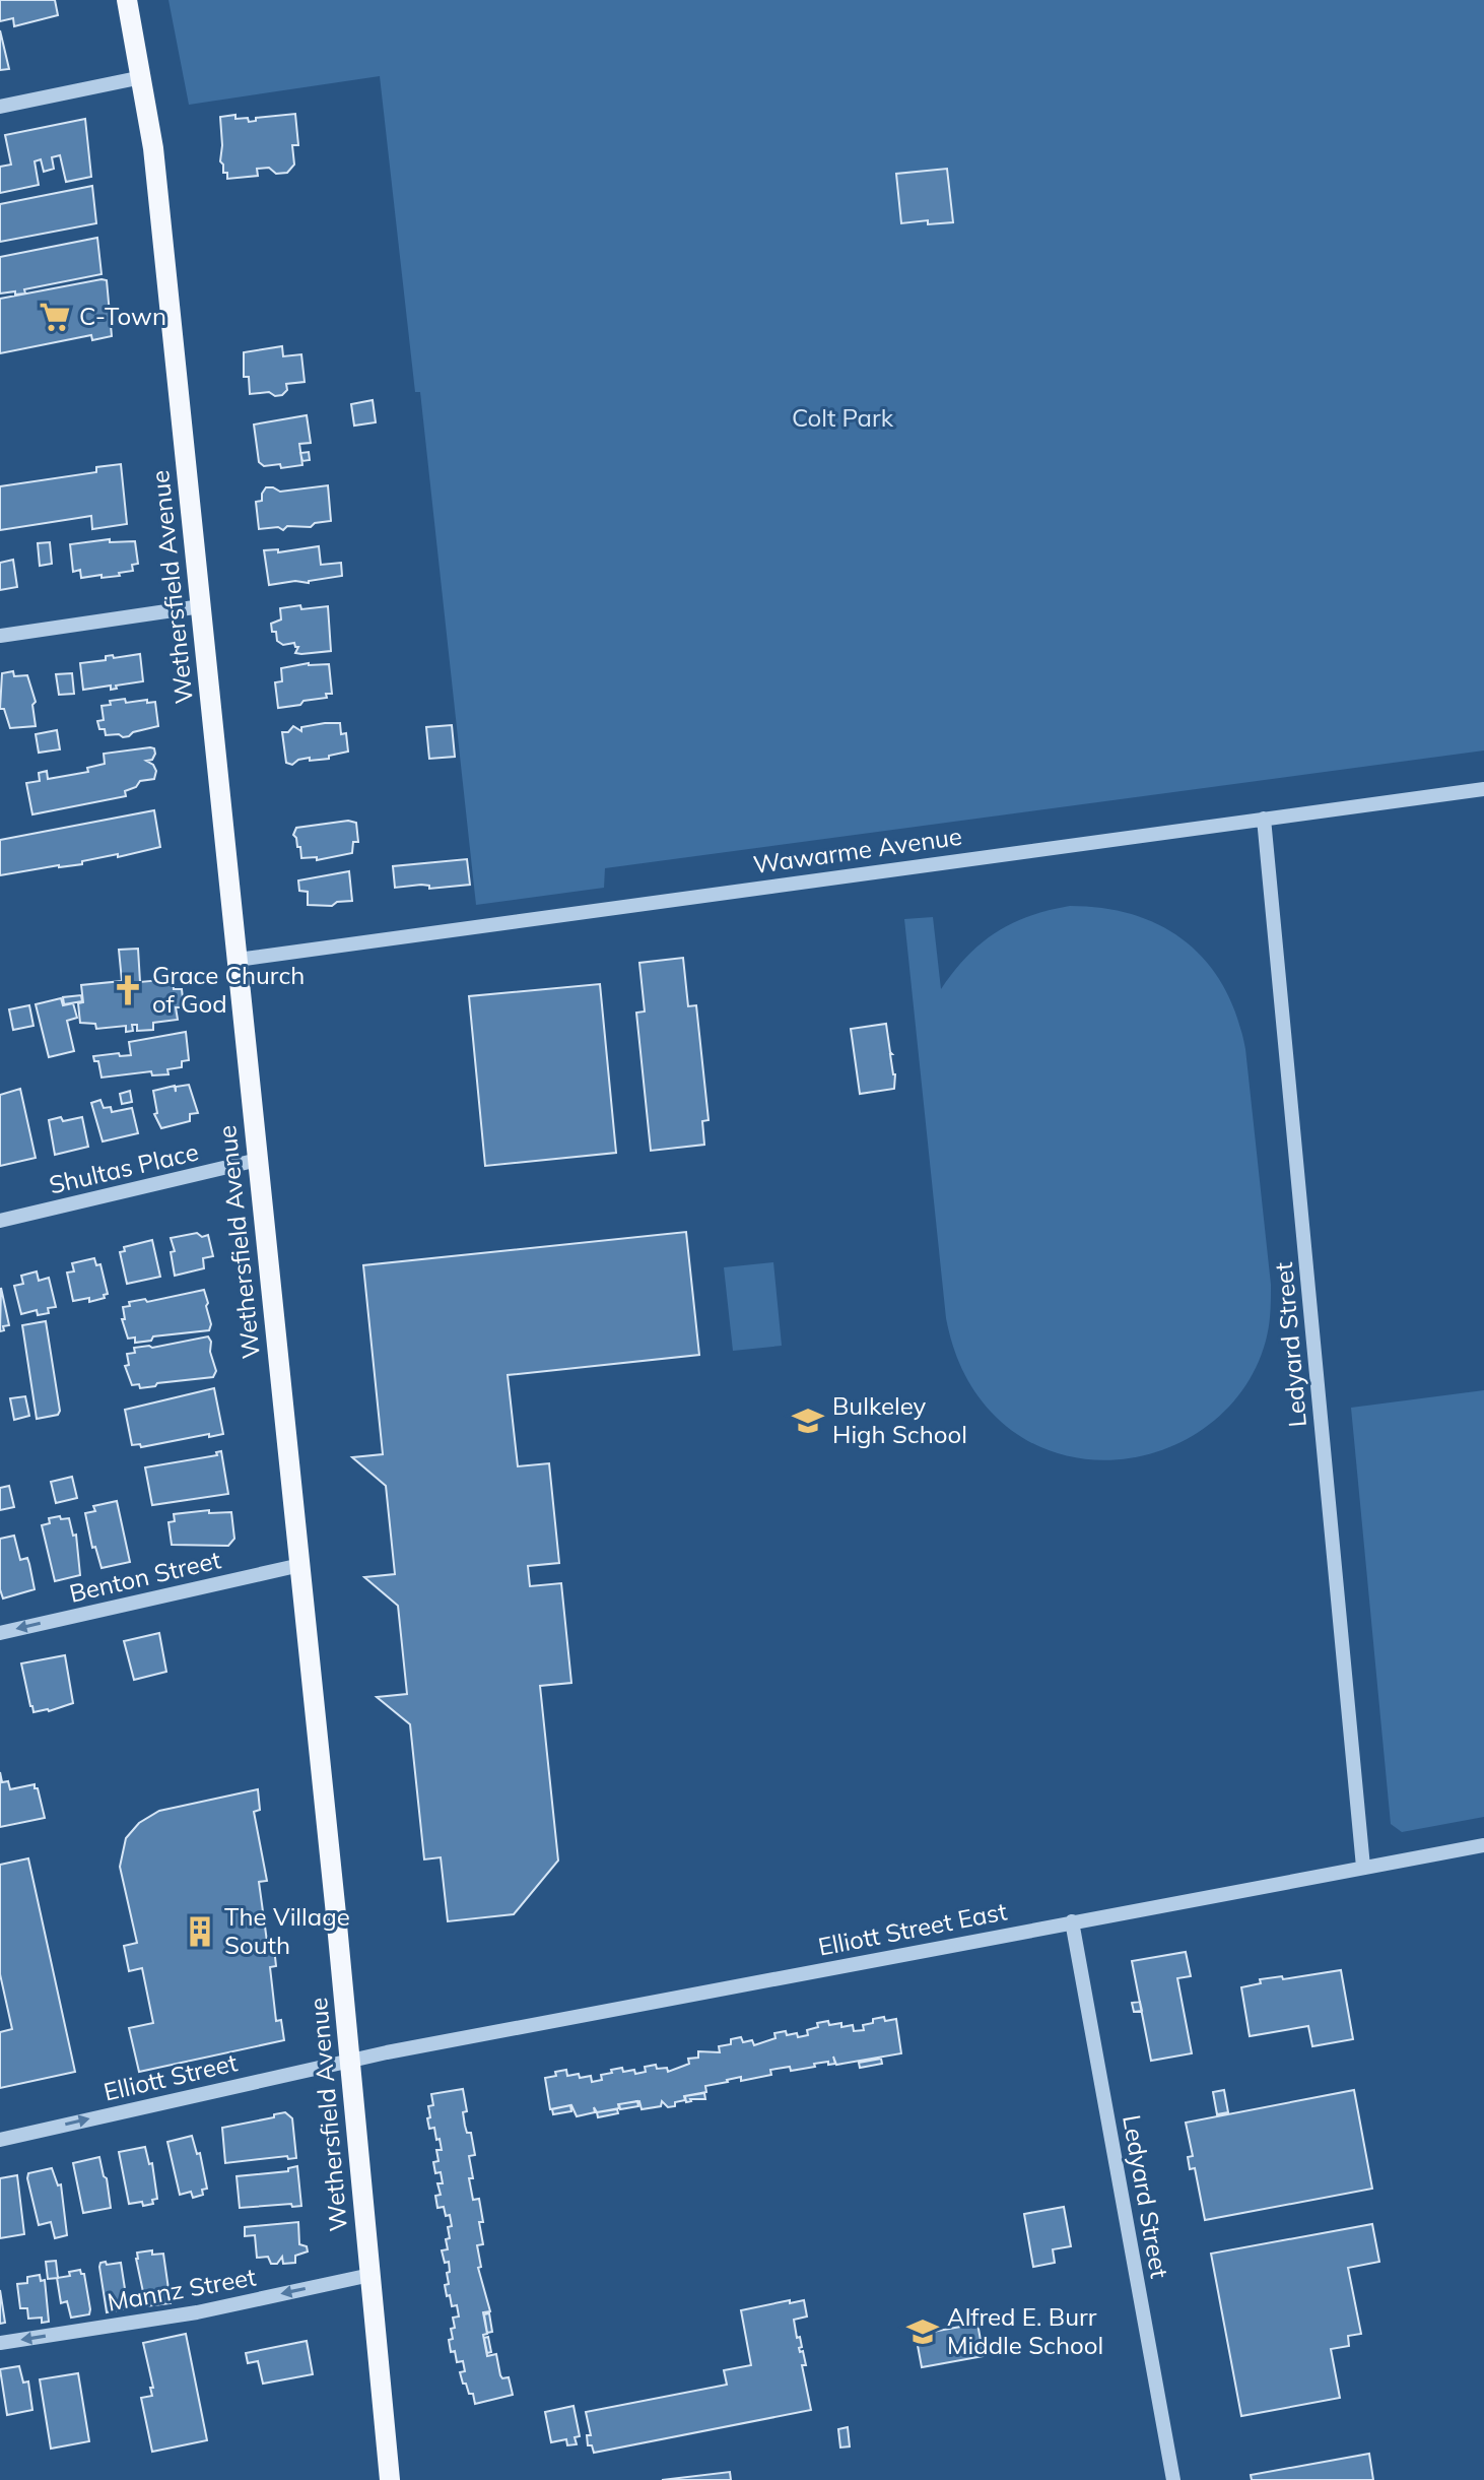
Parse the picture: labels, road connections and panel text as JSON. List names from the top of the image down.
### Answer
{
  "streets": {
    "main road": ["Wethersfield Avenue"],
    "street": [
      "Wawarme Avenue",
      "Shultas Place",
      "Ledyard Street",
      "Benton Street",
      "Elliott Street East",
      "Elliott Street",
      "Mannz Street"
    ]
  },
  "crossings": [
    ["Wethersfield Avenue", "Wawarme Avenue"],
    ["Wethersfield Avenue", "Shultas Place"],
    ["Wethersfield Avenue", "Benton Street"],
    ["Wethersfield Avenue", "Elliott Street East"],
    ["Wethersfield Avenue", "Elliott Street"],
    ["Wethersfield Avenue", "Mannz Street"],
    ["Wawarme Avenue", "Ledyard Street"],
    ["Ledyard Street", "Elliott Street East"],
    ["Elliott Street East", "Elliott Street"]
  ],
  "one_way": ["Benton Street", "Elliott Street", "Mannz Street"],
  "parks": ["Colt Park"],
  "places": {
    "supermarket": ["C-Town"],
    "church": ["Grace Church of God"],
    "school or university": ["Bulkeley High School", "Alfred E. Burr Middle School"],
    "building": ["The Village South"]
  }
}
